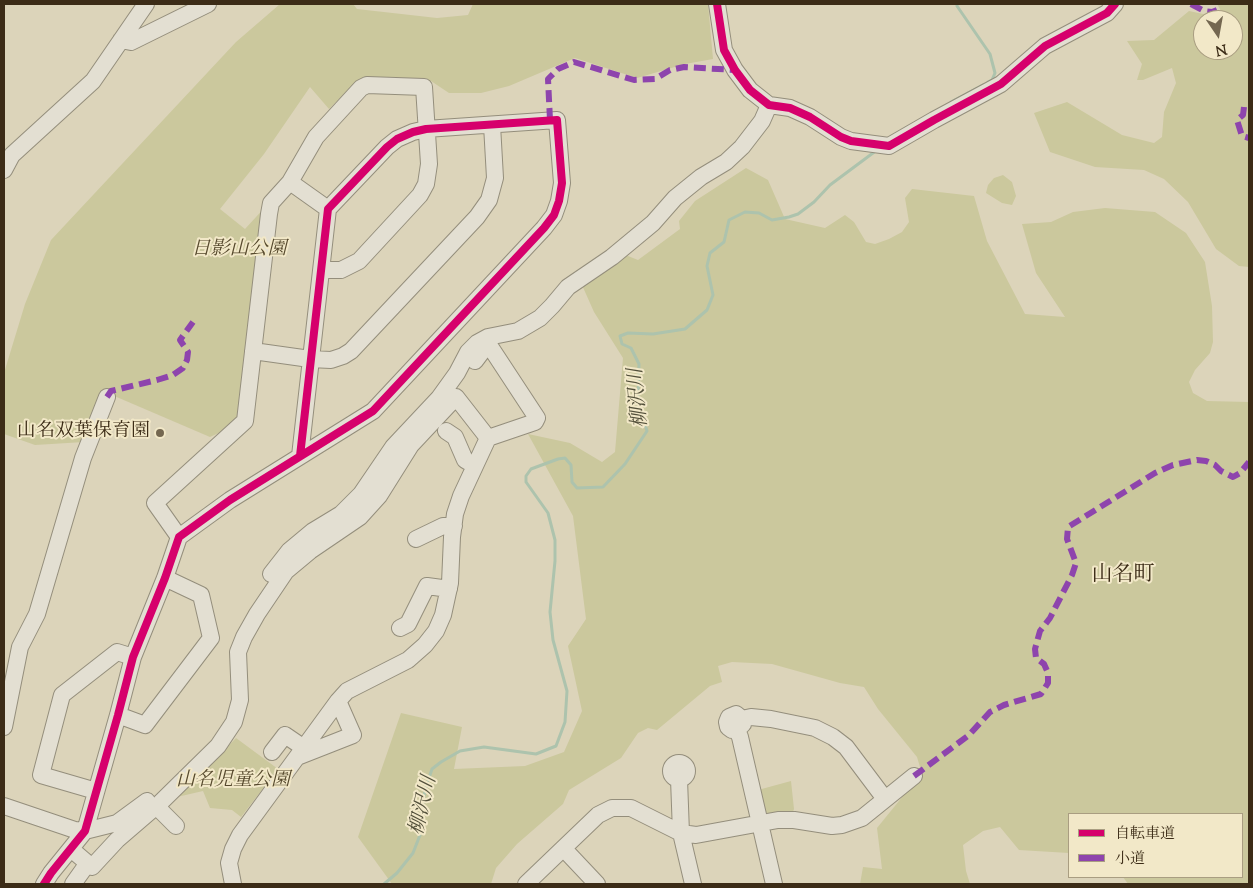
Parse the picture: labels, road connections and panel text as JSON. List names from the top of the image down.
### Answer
{
  "districts": ["山名町"],
  "water": ["柳沢川"],
  "parks": ["日影山公園", "山名児童公園"],
  "places": ["山名双葉保育園"],
  "legend": ["自転車道", "小道"],
  "north": "bottom"
}
